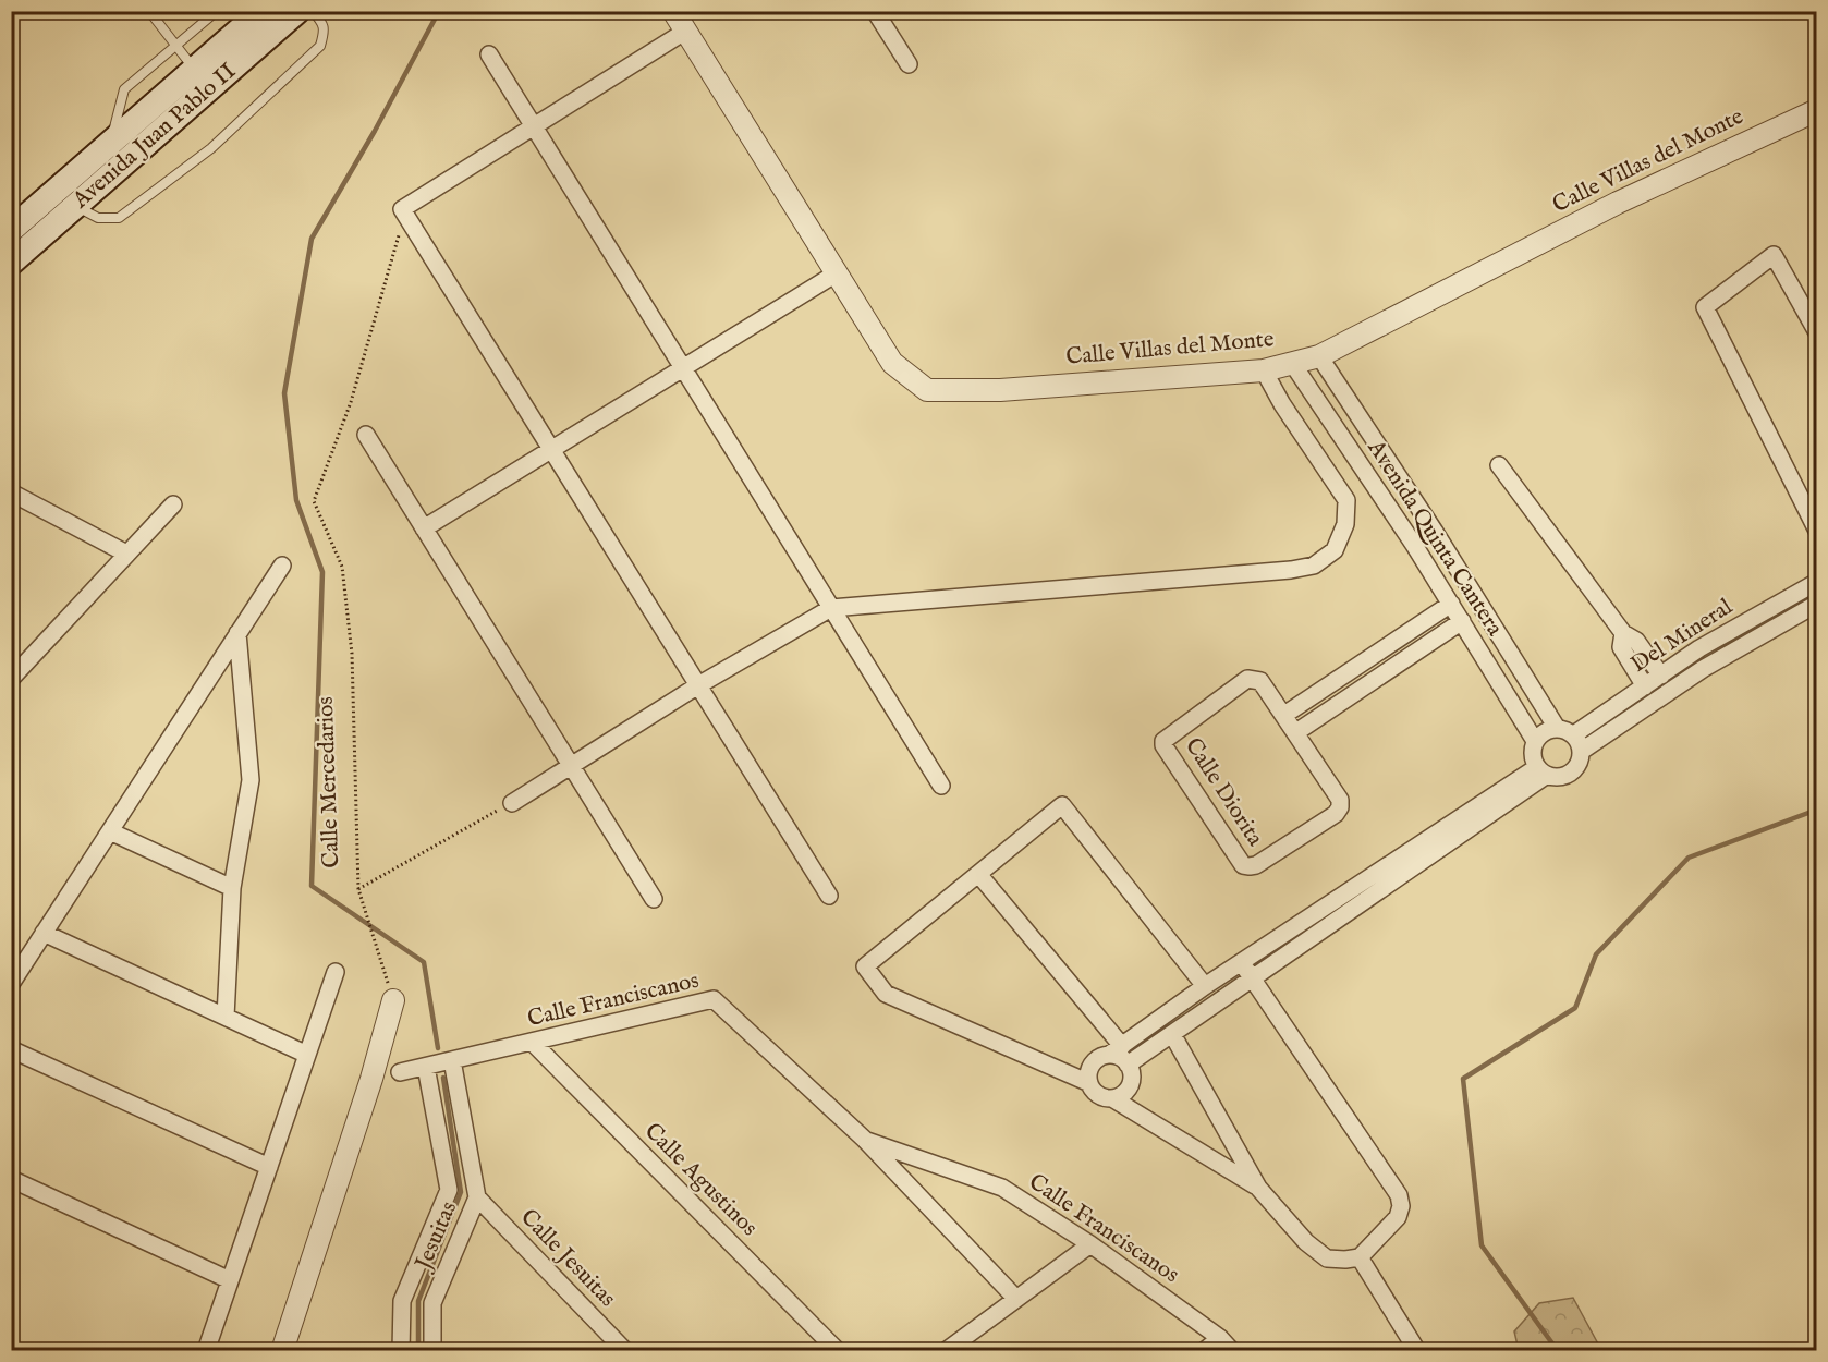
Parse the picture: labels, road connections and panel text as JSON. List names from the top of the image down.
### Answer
{
  "streets": {
    "main road": ["Avenida Juan Pablo II"],
    "street": [
      "Calle Villas del Monte",
      "Avenida Quinta Cantera",
      "Del Mineral",
      "Calle Diorita",
      "Calle Franciscanos",
      "Calle Agustinos",
      "Jesuitas",
      "Calle Jesuitas"
    ],
    "path": ["Calle Mercedarios"]
  },
  "crossings": [
    ["Calle Villas del Monte", "Avenida Quinta Cantera"],
    ["Avenida Quinta Cantera", "Del Mineral"],
    ["Calle Franciscanos", "Calle Agustinos"],
    ["Calle Franciscanos", "Jesuitas"],
    ["Jesuitas", "Calle Jesuitas"]
  ]
}
